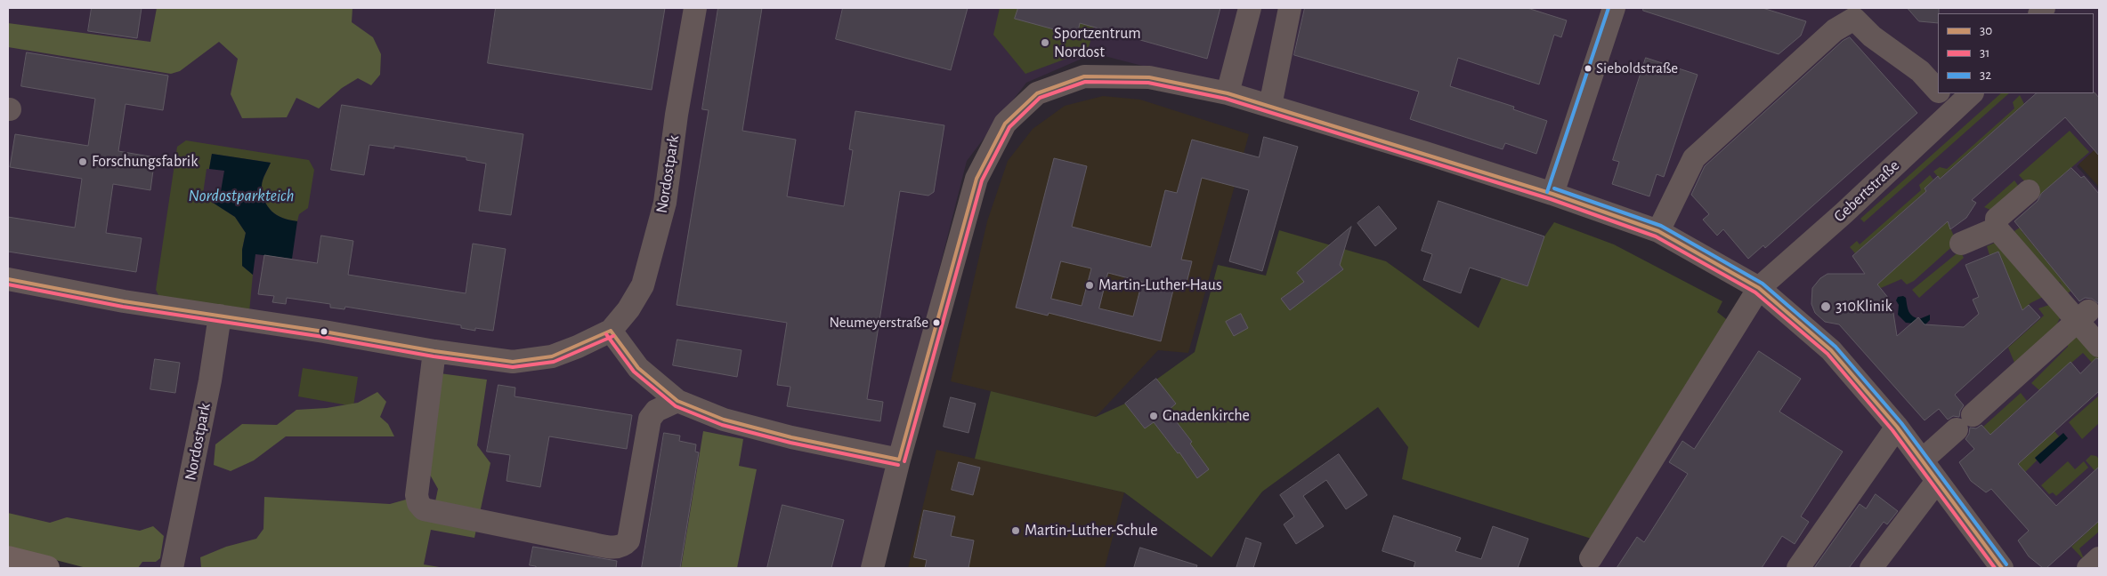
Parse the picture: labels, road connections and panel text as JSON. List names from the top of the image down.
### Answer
{
  "streets": {
    "street": ["Nordostpark", "Gebertstraße"]
  },
  "water": ["Nordostparkteich"],
  "places": [
    "Sportzentrum Nordost",
    "Sieboldstraße",
    "Forschungsfabrik",
    "Martin-Luther-Haus",
    "310Klinik",
    "Neumeyerstraße",
    "Gnadenkirche",
    "Martin-Luther-Schule"
  ],
  "lines": ["transit line 32", "transit line 30", "transit line 31"],
  "legend": ["30", "31", "32"]
}
